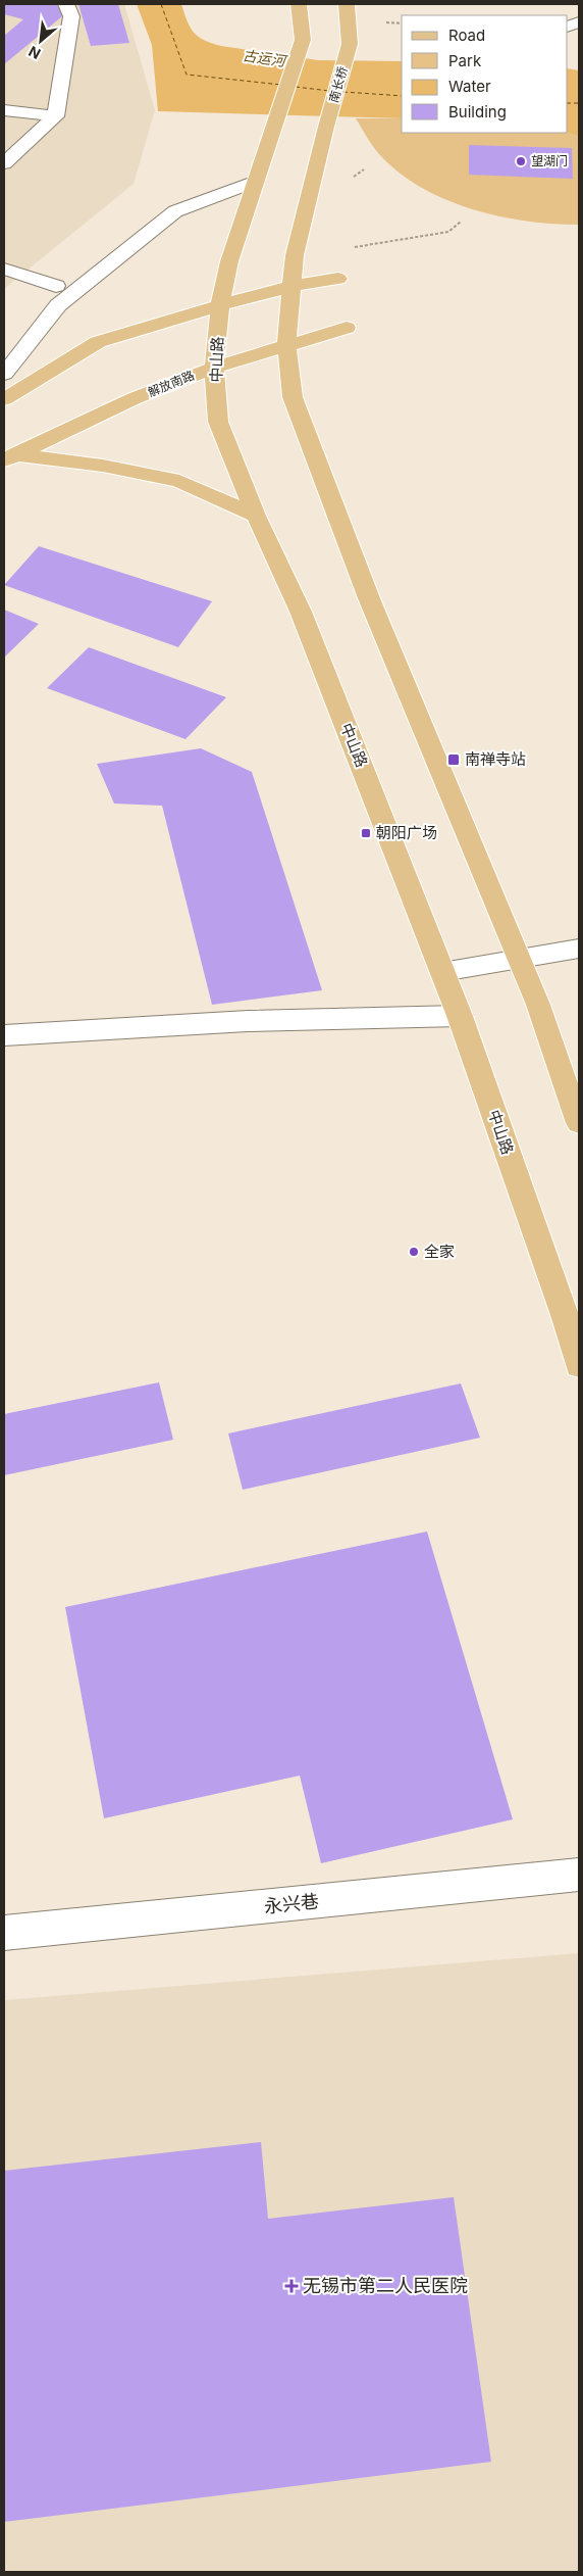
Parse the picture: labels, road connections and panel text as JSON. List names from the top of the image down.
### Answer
{
  "streets": {
    "main road": ["南长桥", "中山路", "解放南路"],
    "street": ["永兴巷"]
  },
  "crossings": [
    ["中山路", "解放南路"]
  ],
  "water": ["古运河"],
  "places": {
    "other": ["望湖门", "全家"],
    "transit": ["南禅寺站", "朝阳广场"],
    "health": ["无锡市第二人民医院"]
  },
  "legend": [
    "Road",
    "Park",
    "Water",
    "Building"
  ],
  "north": "bottom left"
}
